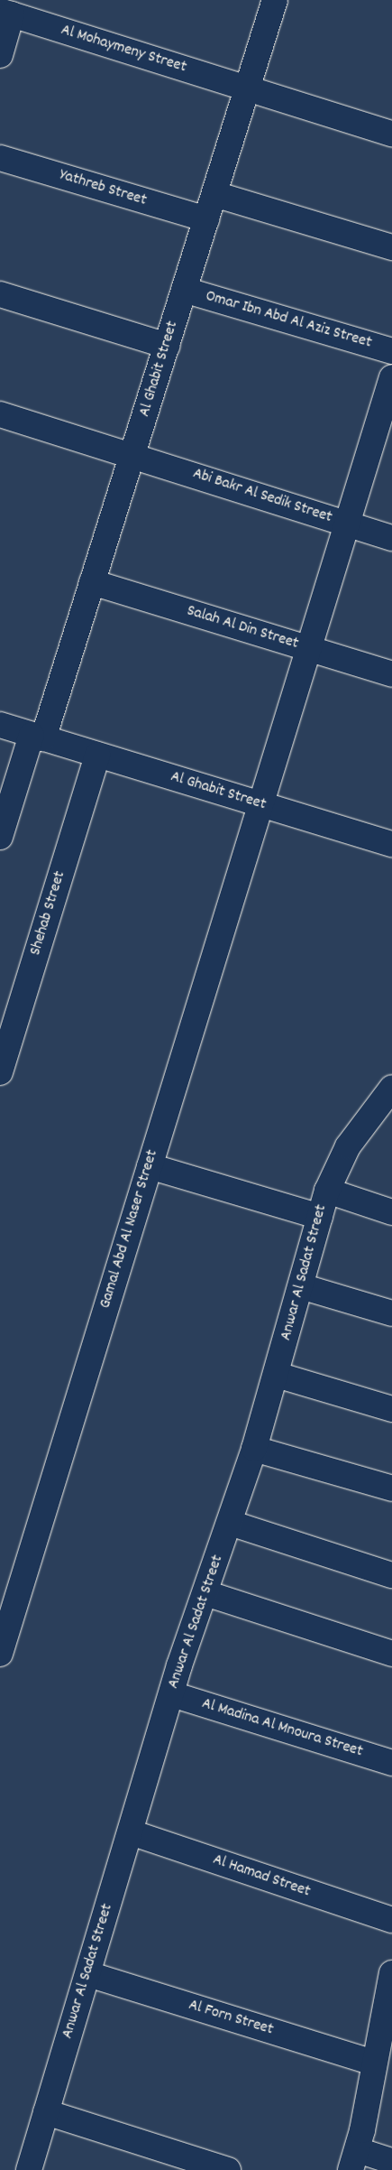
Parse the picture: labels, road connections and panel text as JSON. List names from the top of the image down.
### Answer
{
  "streets": {
    "street": [
      "Al Mohaymeny Street",
      "Yathreb Street",
      "Omar Ibn Abd Al Aziz Street",
      "Al Ghabit Street",
      "Abi Bakr Al Sedik Street",
      "Salah Al Din Street",
      "Shehab Street",
      "Gamal Abd Al Naser Street",
      "Anwar Al Sadat Street",
      "Al Madina Al Mnoura Street",
      "Al Hamad Street",
      "Al Forn Street"
    ]
  },
  "crossings": [
    ["Al Mohaymeny Street", "Al Ghabit Street"],
    ["Yathreb Street", "Al Ghabit Street"],
    ["Omar Ibn Abd Al Aziz Street", "Al Ghabit Street"],
    ["Al Ghabit Street", "Abi Bakr Al Sedik Street"],
    ["Al Ghabit Street", "Salah Al Din Street"],
    ["Al Ghabit Street", "Shehab Street"],
    ["Al Ghabit Street", "Gamal Abd Al Naser Street"],
    ["Abi Bakr Al Sedik Street", "Gamal Abd Al Naser Street"],
    ["Salah Al Din Street", "Gamal Abd Al Naser Street"],
    ["Anwar Al Sadat Street", "Al Madina Al Mnoura Street"],
    ["Anwar Al Sadat Street", "Al Hamad Street"],
    ["Anwar Al Sadat Street", "Al Forn Street"]
  ]
}
